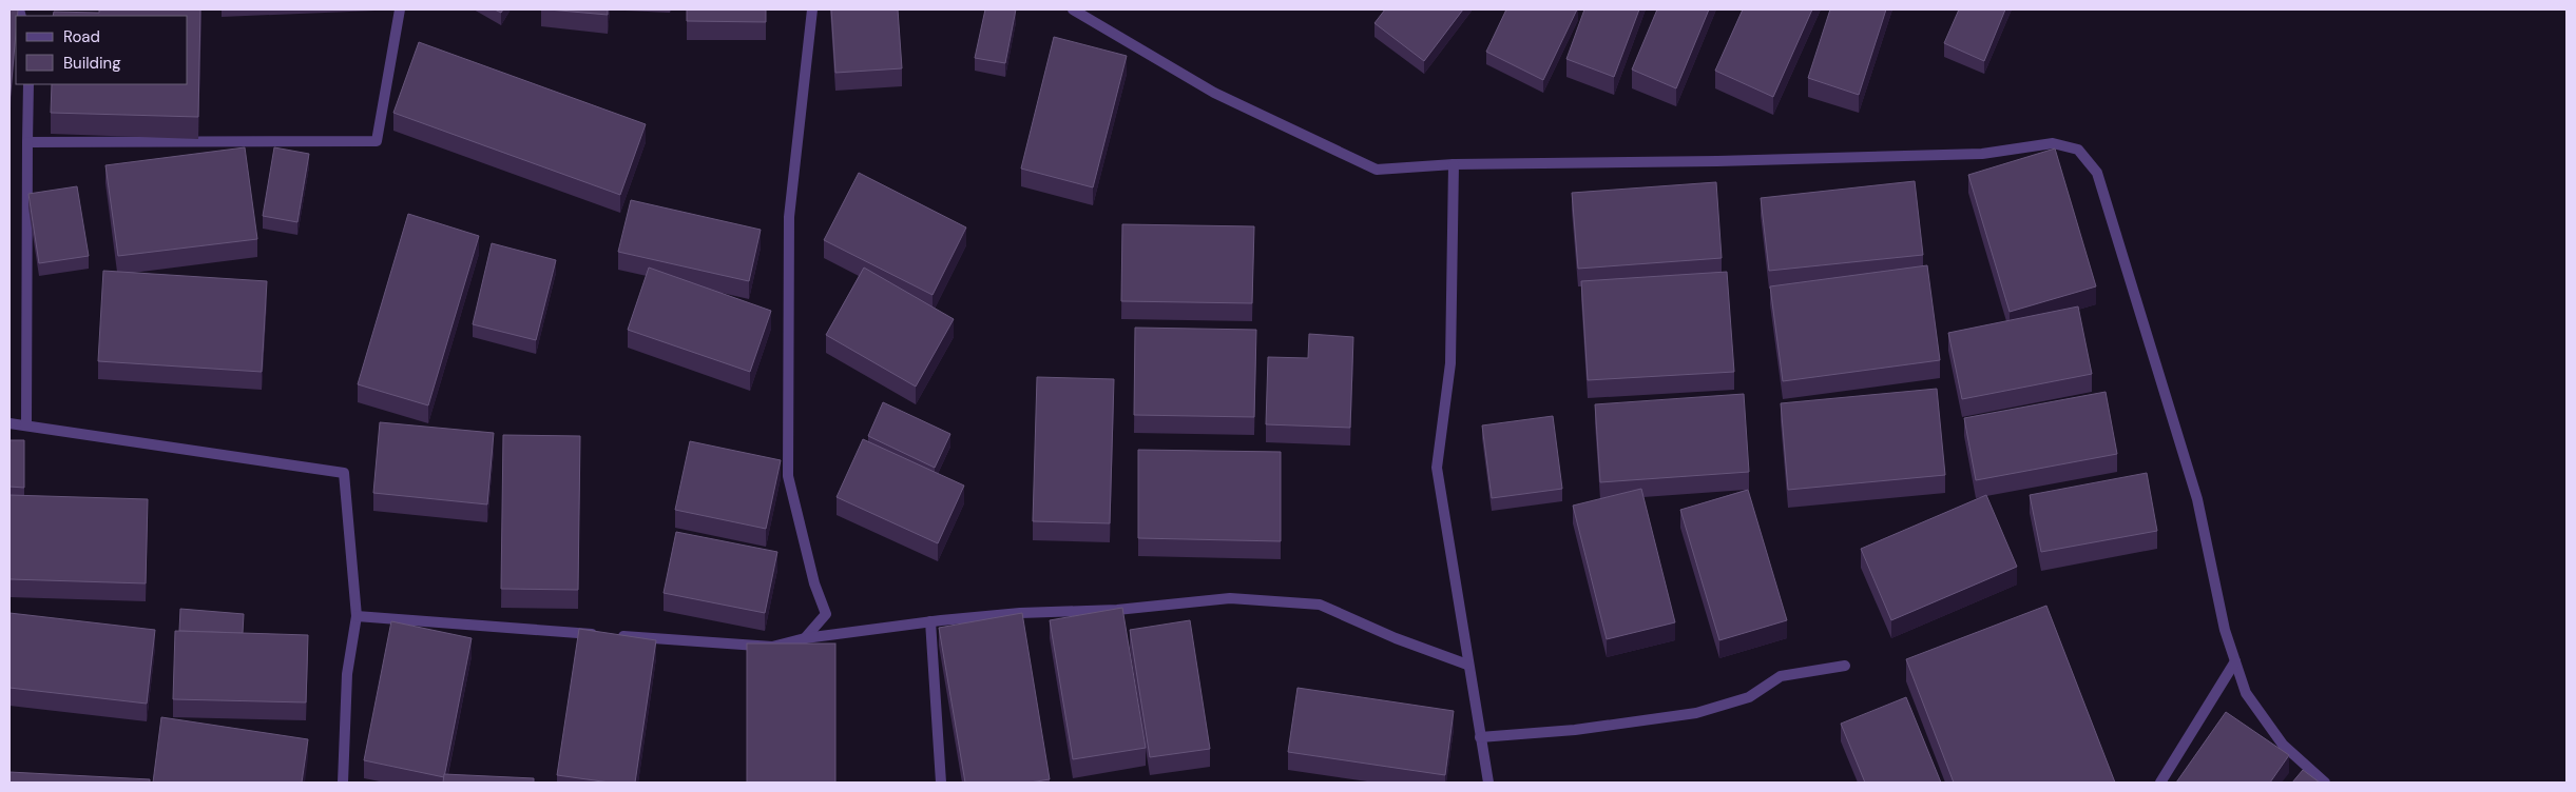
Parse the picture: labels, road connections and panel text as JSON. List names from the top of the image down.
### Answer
{
  "legend": ["Road", "Building"]
}
